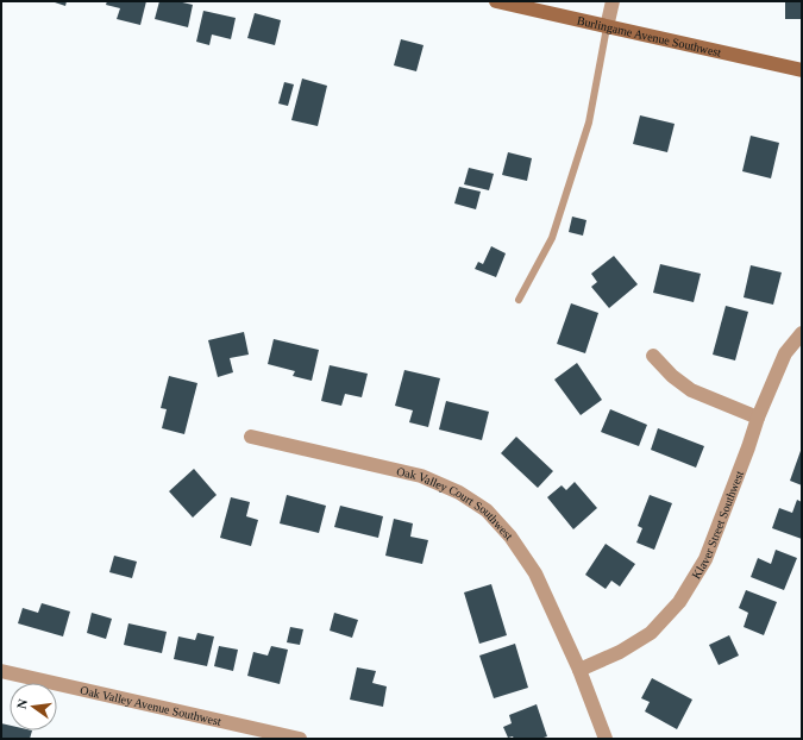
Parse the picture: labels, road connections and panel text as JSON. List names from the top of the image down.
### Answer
{
  "streets": {
    "street": [
      "Burlingame Avenue Southwest",
      "Oak Valley Court Southwest",
      "Klaver Street Southwest",
      "Oak Valley Avenue Southwest"
    ]
  },
  "crossings": [
    ["Oak Valley Court Southwest", "Klaver Street Southwest"]
  ],
  "north": "left"
}
